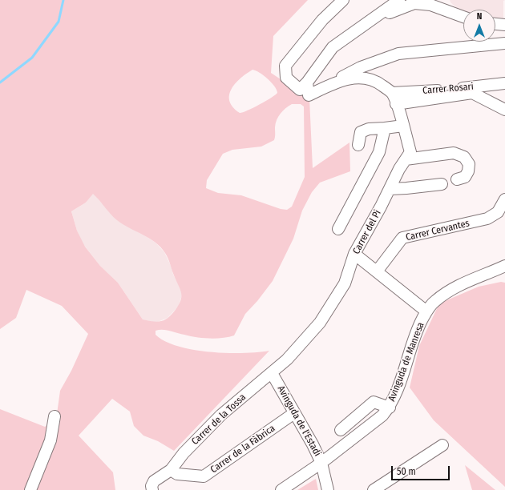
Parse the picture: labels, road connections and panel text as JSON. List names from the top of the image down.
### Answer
{
  "streets": {
    "street": [
      "Carrer Rosari",
      "Carrer Cervantes",
      "Carrer del Pi",
      "Avinguda de Manresa",
      "Carrer de la Tossa",
      "Avinguda de l'Estadi",
      "Carrer de la Fàbrica"
    ]
  },
  "crossings": [
    ["Carrer Rosari", "Carrer del Pi"],
    ["Carrer del Pi", "Carrer de la Tossa"],
    ["Carrer del Pi", "Avinguda de l'Estadi"],
    ["Avinguda de Manresa", "Avinguda de l'Estadi"],
    ["Carrer de la Tossa", "Avinguda de l'Estadi"],
    ["Carrer de la Tossa", "Carrer de la Fàbrica"],
    ["Avinguda de l'Estadi", "Carrer de la Fàbrica"]
  ],
  "scale_bar": "50 m",
  "north": "top"
}
